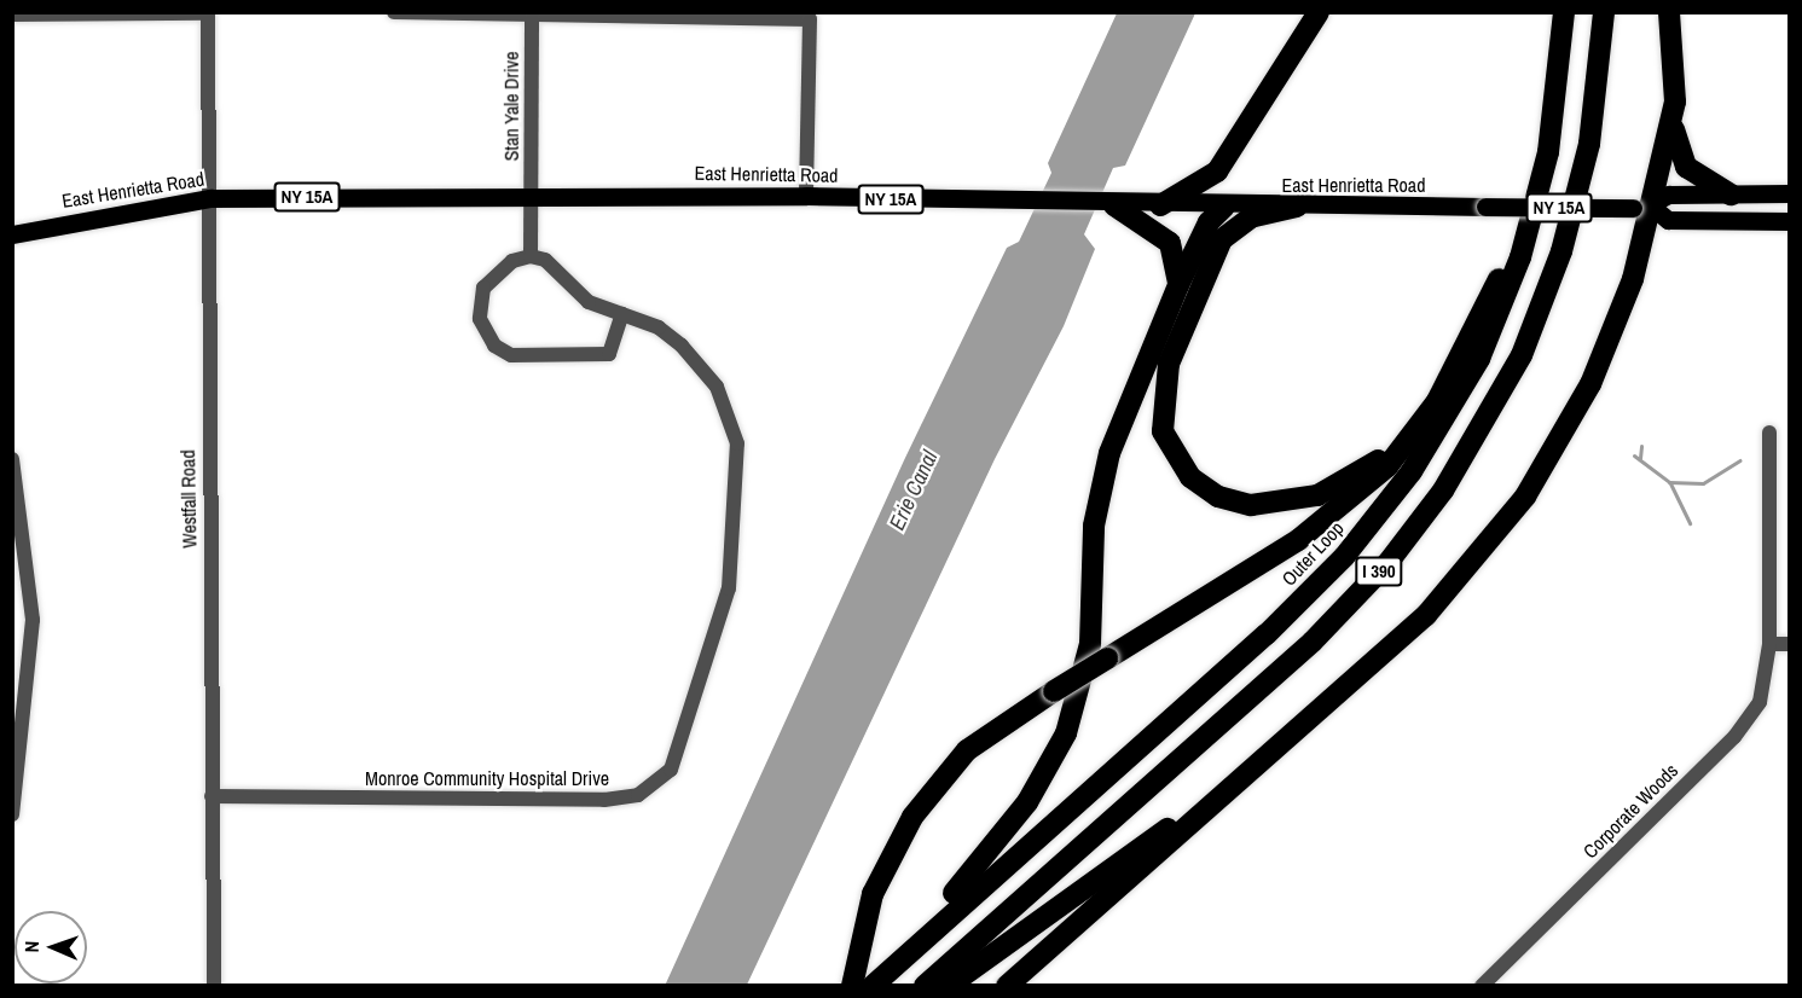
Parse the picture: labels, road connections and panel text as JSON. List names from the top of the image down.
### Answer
{
  "streets": {
    "highway": ["Outer Loop", "I 390"],
    "main road": ["East Henrietta Road", "NY 15A"],
    "street": [
      "Stan Yale Drive",
      "Westfall Road",
      "Monroe Community Hospital Drive",
      "Corporate Woods"
    ]
  },
  "crossings": [
    ["Stan Yale Drive", "East Henrietta Road"],
    ["East Henrietta Road", "Westfall Road"],
    ["Westfall Road", "Monroe Community Hospital Drive"]
  ],
  "water": ["Erie Canal"],
  "north": "left"
}
